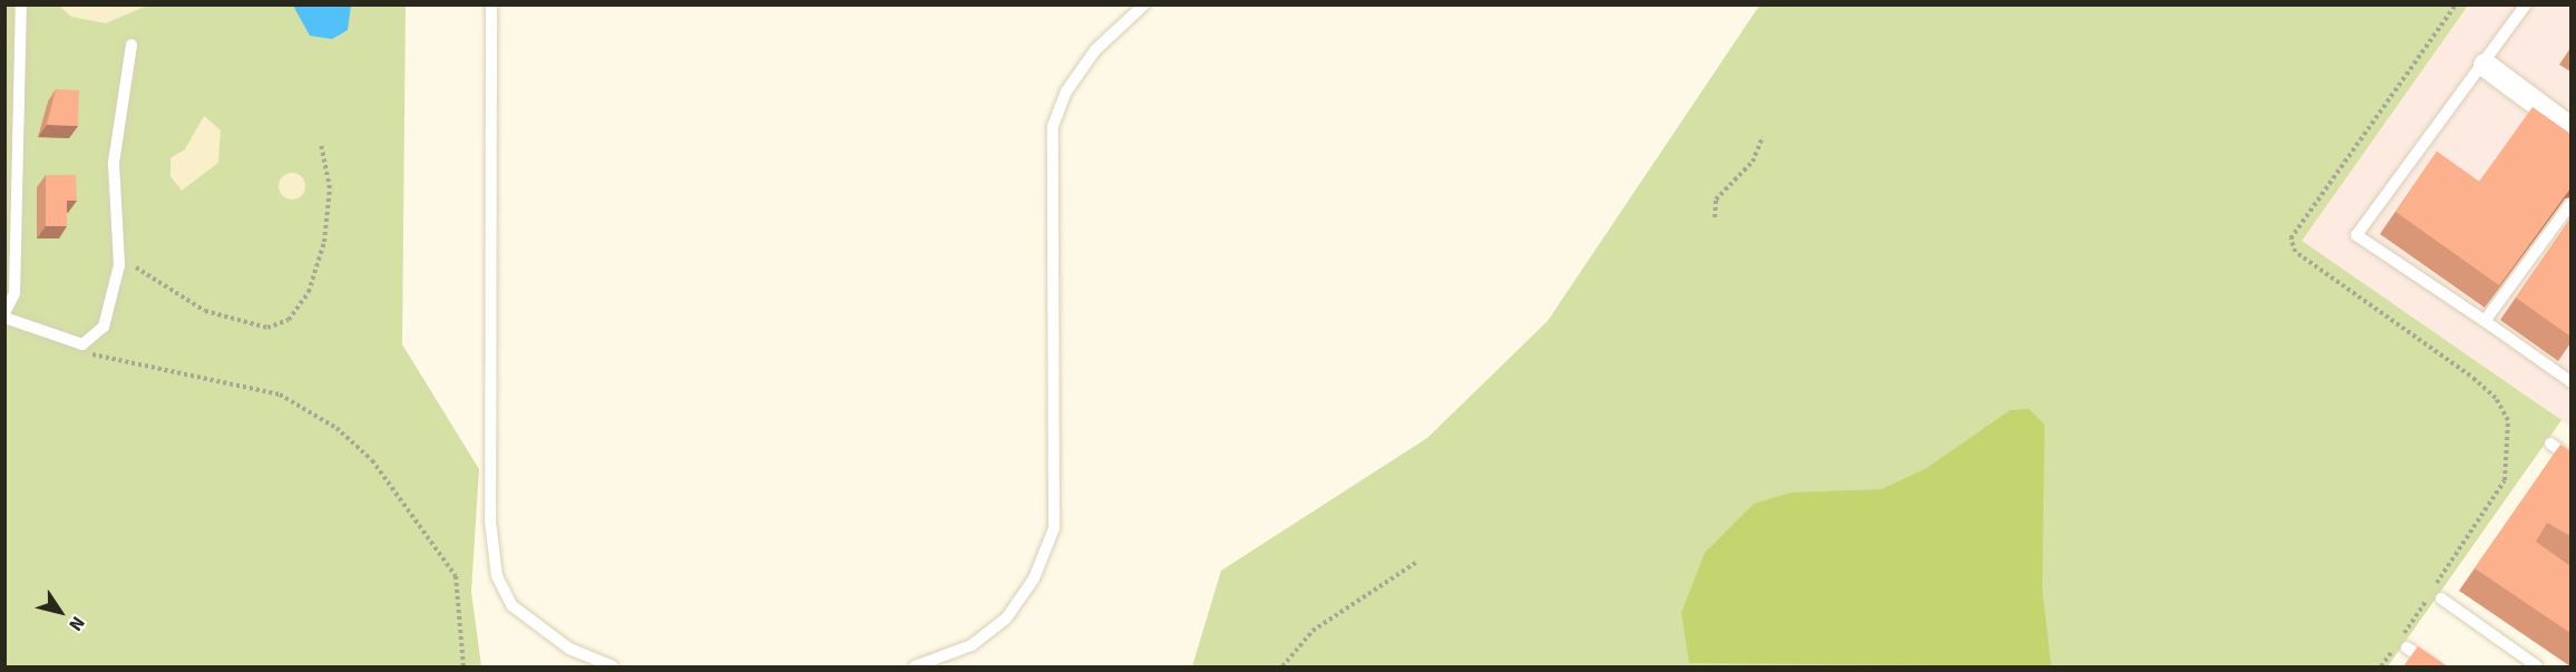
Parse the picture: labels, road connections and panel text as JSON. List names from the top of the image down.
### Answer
{
  "north": "bottom right"
}
